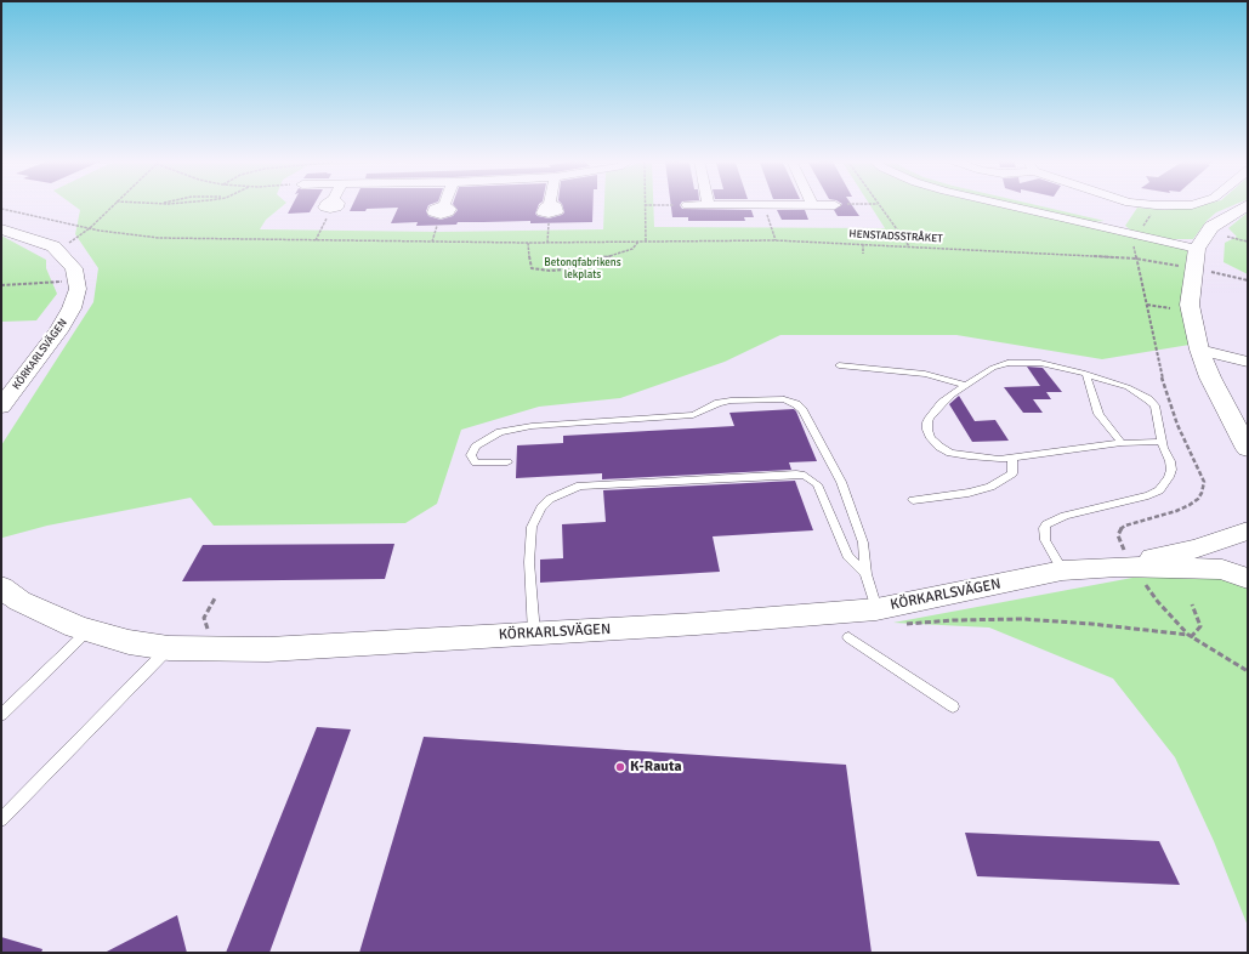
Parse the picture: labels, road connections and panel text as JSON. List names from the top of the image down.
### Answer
{
  "streets": {
    "street": ["KÖRKARLSVÄGEN"],
    "path": ["HENSTADSSTRÅKET"]
  },
  "parks": ["Betongfabrikens lekplats"],
  "places": ["K-Rauta"]
}
